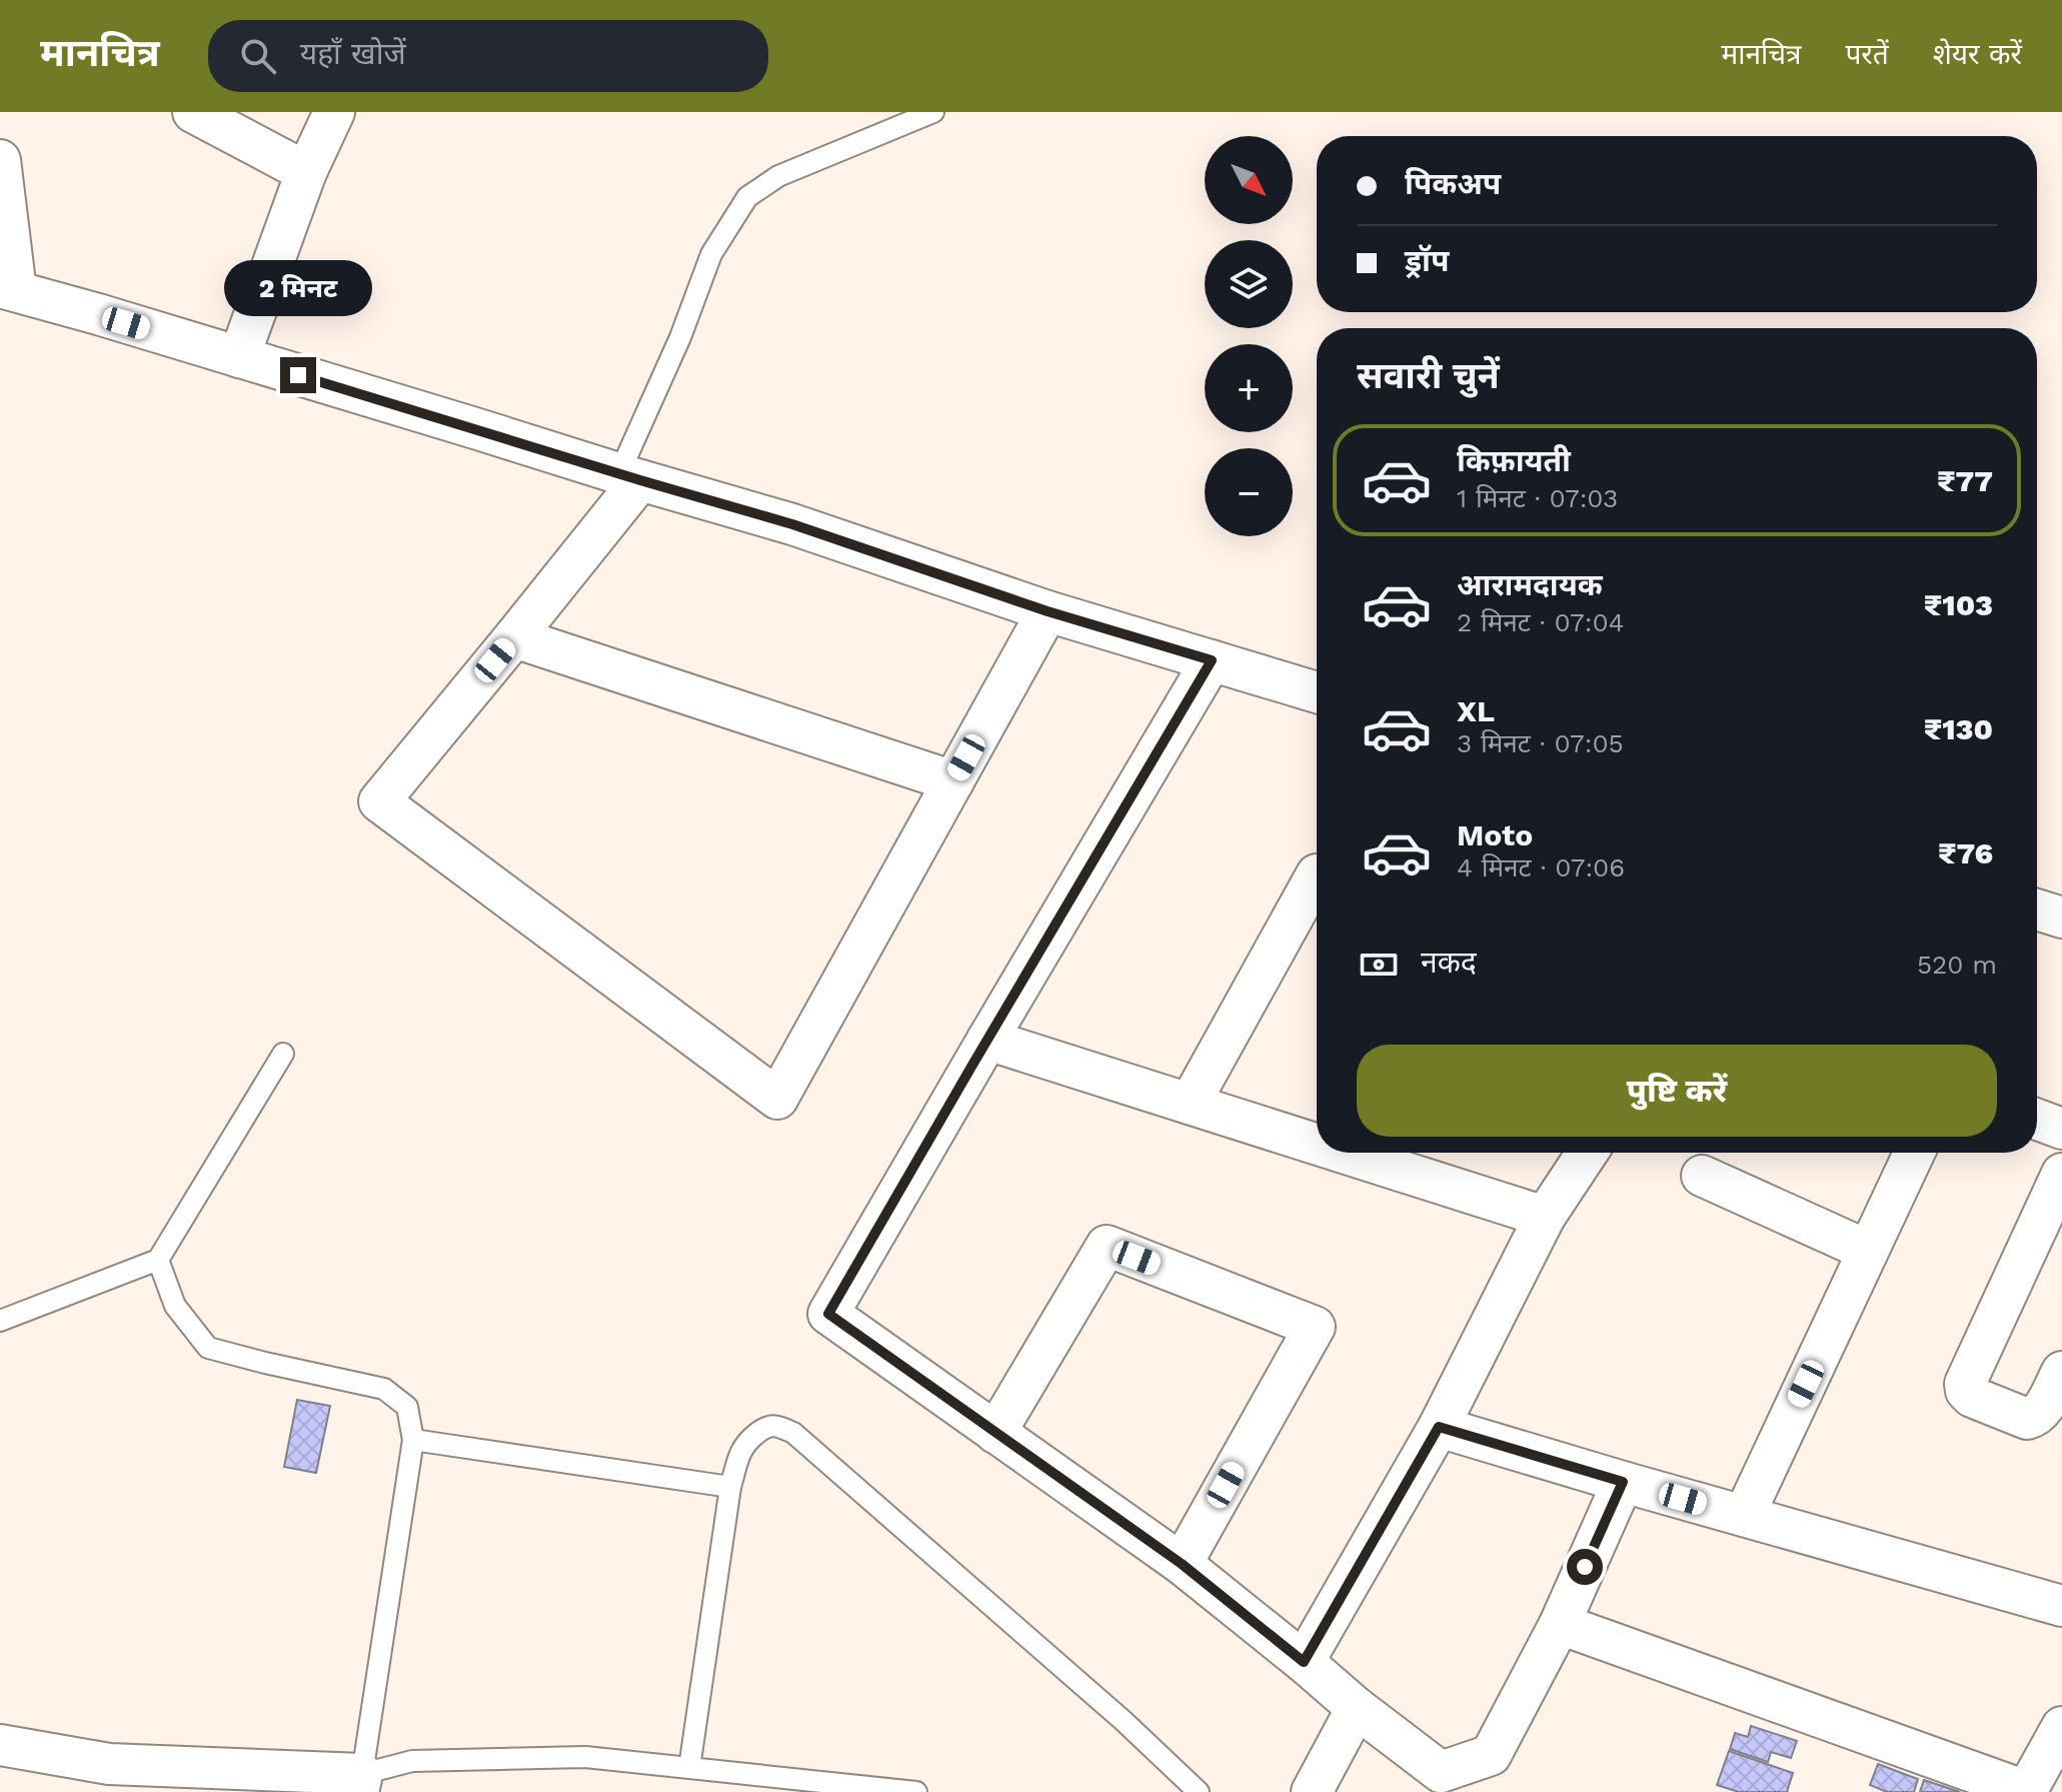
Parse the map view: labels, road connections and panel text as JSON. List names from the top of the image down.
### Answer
{
  "north": "bottom right",
  "page": {
    "header": "मानचित्र",
    "search": "यहाँ खोजें",
    "nav": ["मानचित्र", "परतें", "शेयर करें"],
    "map_buttons": ["+", "−"],
    "banner": ["पिकअप", "ड्रॉप"],
    "bubble": "2 मिनट",
    "heading": "सवारी चुनें",
    "list": [
      {
        "name": "किफ़ायती",
        "note": "1 मिनट · 07:03",
        "value": "₹77"
      },
      {
        "name": "आरामदायक",
        "note": "2 मिनट · 07:04",
        "value": "₹103"
      },
      {
        "name": "XL",
        "note": "3 मिनट · 07:05",
        "value": "₹130"
      },
      {
        "name": "Moto",
        "note": "4 मिनट · 07:06",
        "value": "₹76"
      }
    ],
    "pay": ["नकद", "520 m"],
    "buttons": "पुष्टि करें"
  }
}
